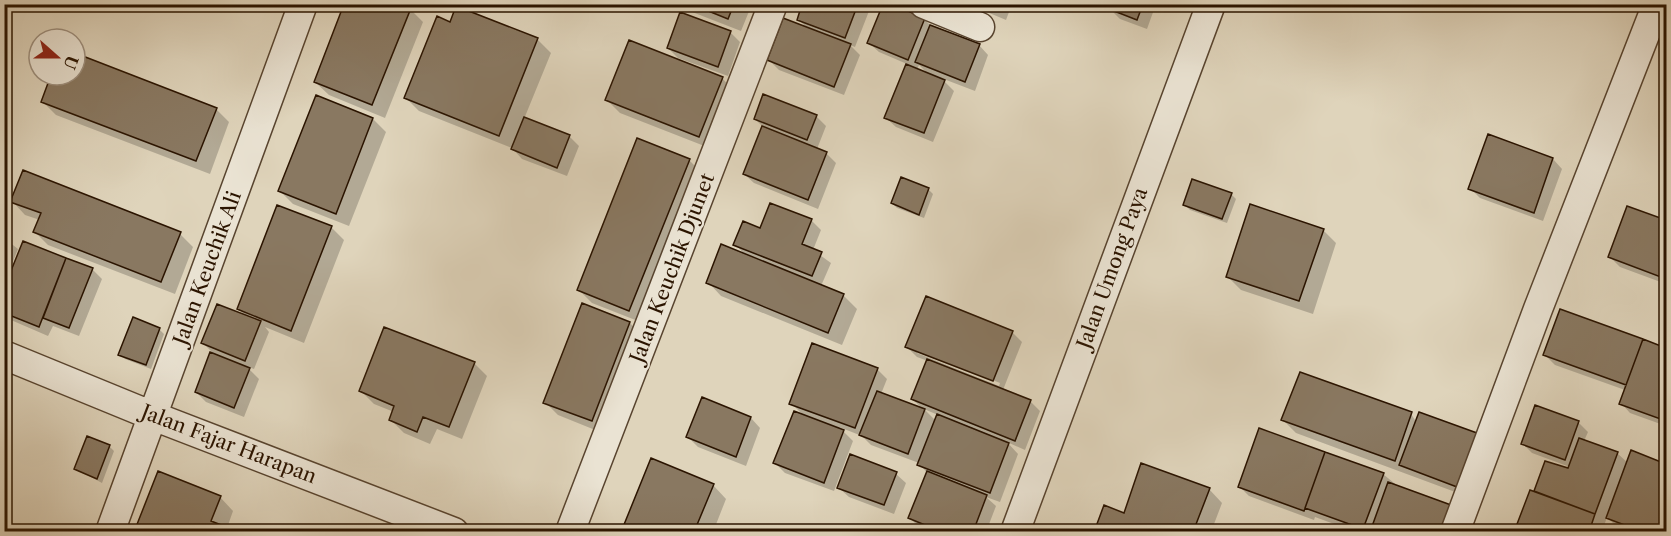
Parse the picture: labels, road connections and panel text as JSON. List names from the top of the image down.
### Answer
{
  "streets": {
    "street": [
      "Jalan Keuchik Ali",
      "Jalan Keuchik Djunet",
      "Jalan Umong Paya",
      "Jalan Fajar Harapan"
    ]
  },
  "crossings": [
    ["Jalan Keuchik Ali", "Jalan Fajar Harapan"]
  ],
  "north": "right"
}
